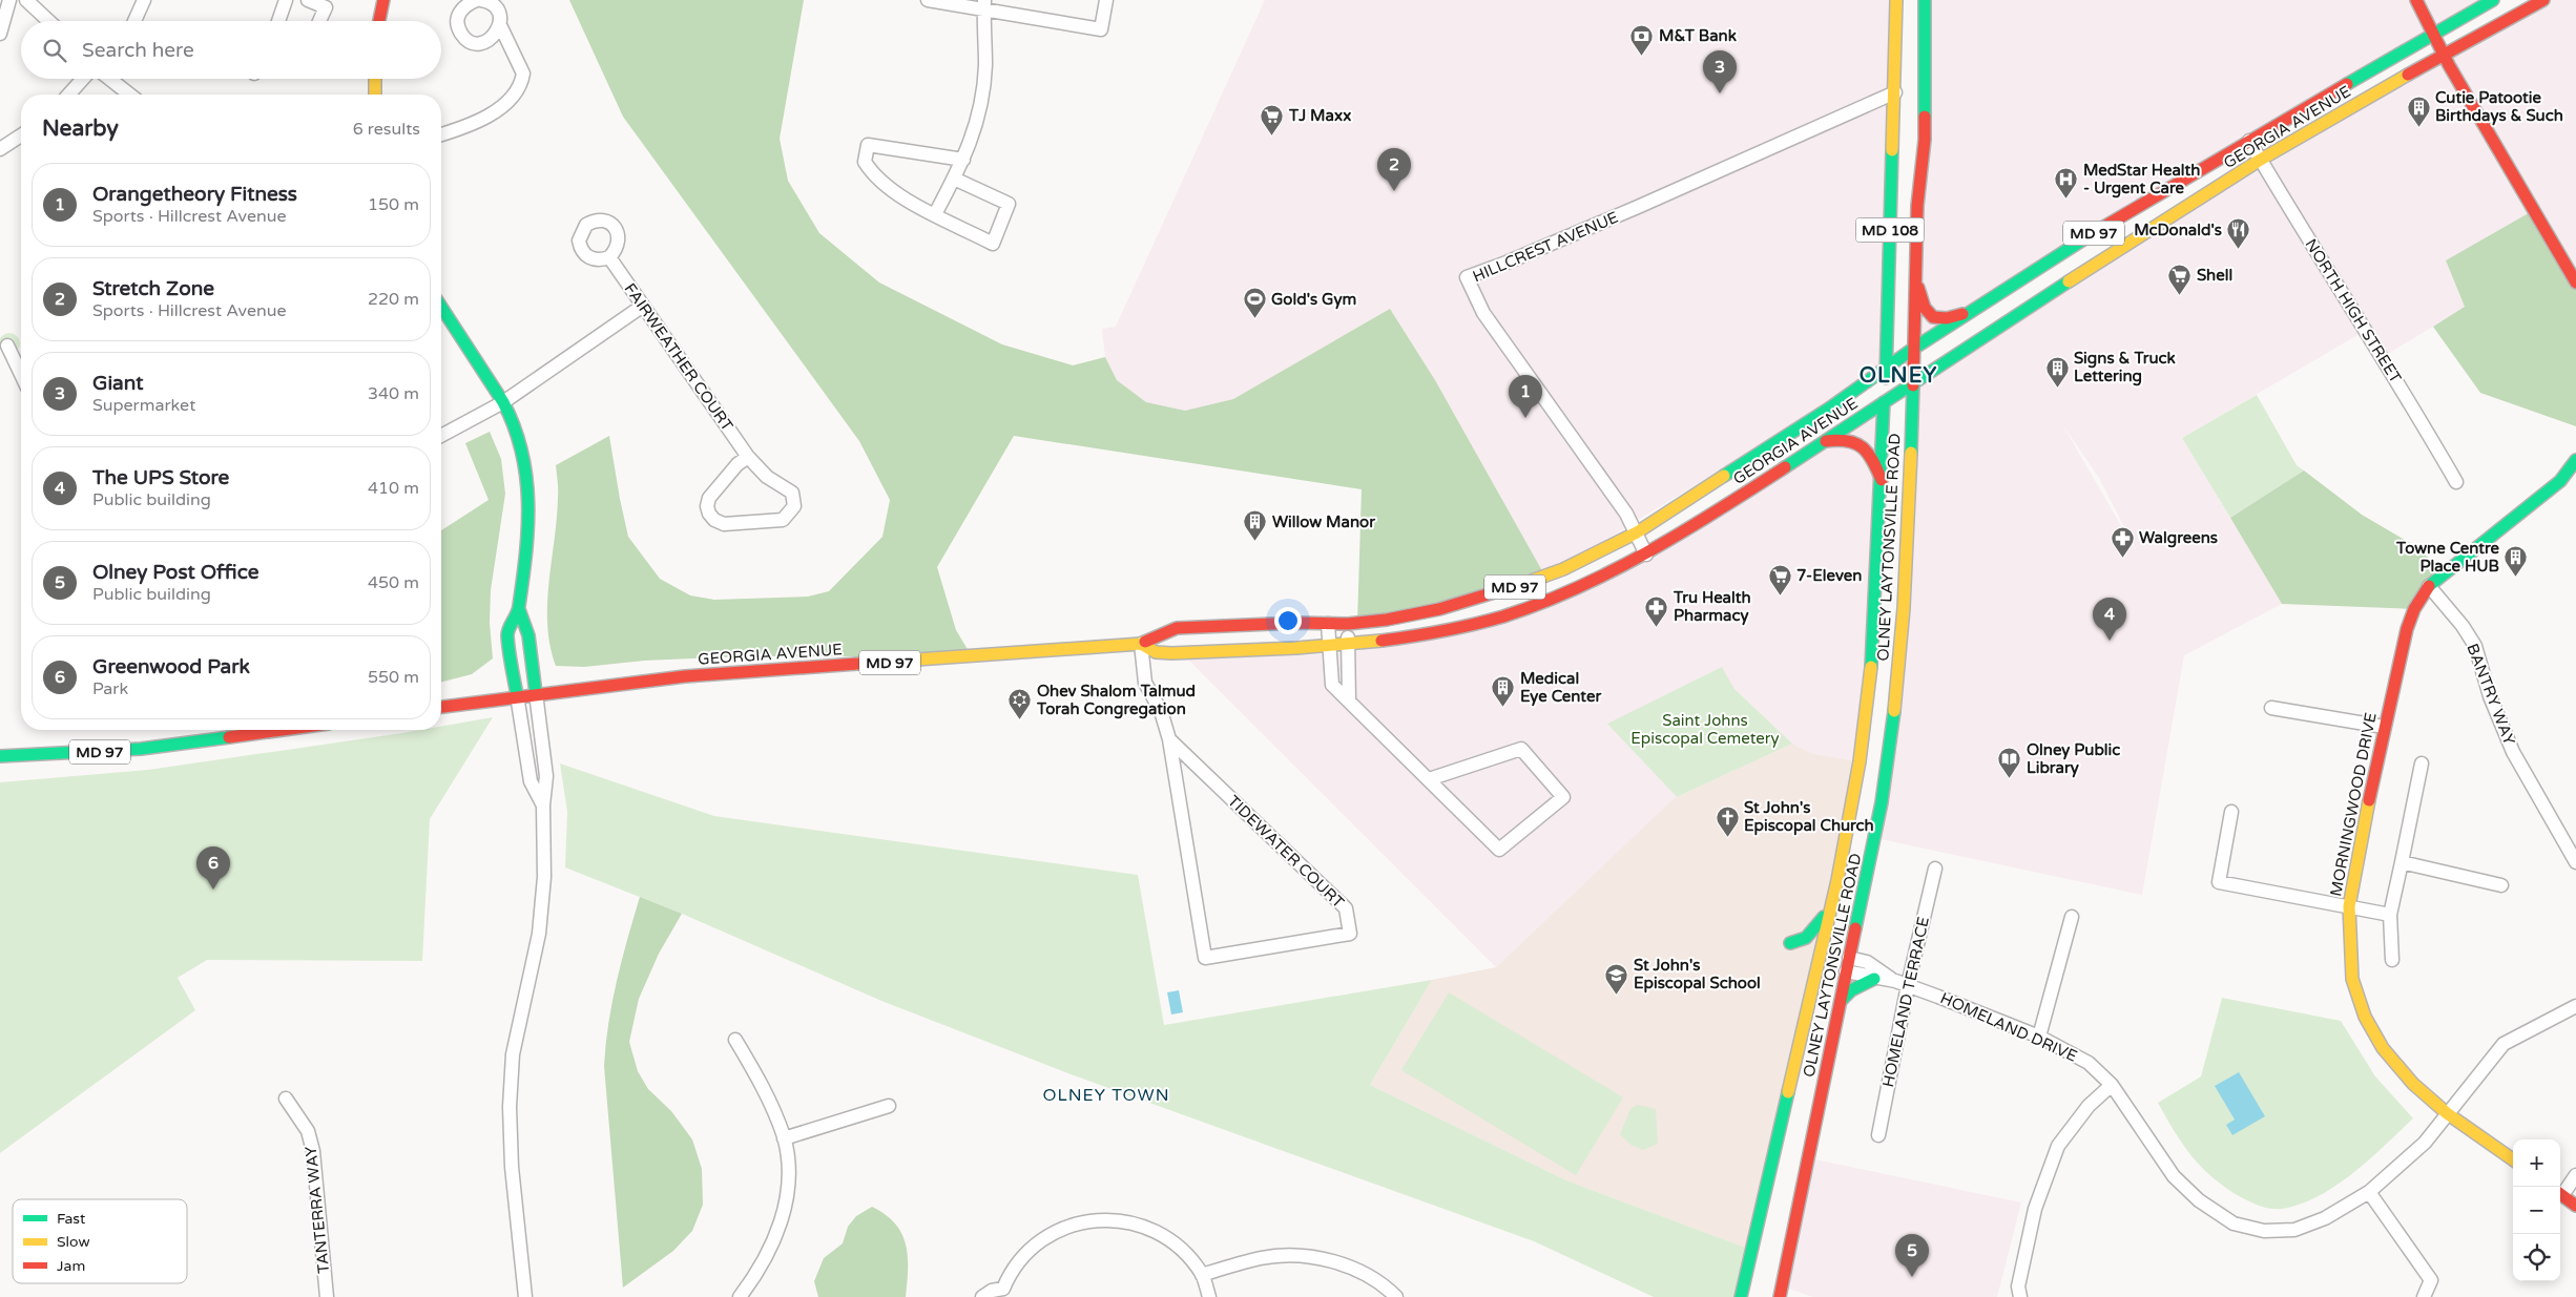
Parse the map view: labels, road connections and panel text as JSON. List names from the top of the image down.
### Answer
{
  "streets": {
    "main road": [
      "GEORGIA AVENUE",
      "MD 108",
      "MD 97",
      "OLNEY LAYTONSVILLE ROAD",
      "MORNINGWOOD DRIVE"
    ],
    "street": [
      "HILLCREST AVENUE",
      "NORTH HIGH STREET",
      "FAIRWEATHER COURT",
      "BANTRY WAY",
      "TIDEWATER COURT",
      "HOMELAND TERRACE",
      "HOMELAND DRIVE",
      "TANTERRA WAY"
    ]
  },
  "crossings": [
    ["GEORGIA AVENUE", "MD 108"],
    ["GEORGIA AVENUE", "HILLCREST AVENUE"],
    ["GEORGIA AVENUE", "NORTH HIGH STREET"],
    ["GEORGIA AVENUE", "OLNEY LAYTONSVILLE ROAD"],
    ["GEORGIA AVENUE", "TIDEWATER COURT"],
    ["MD 108", "HILLCREST AVENUE"],
    ["MD 108", "OLNEY LAYTONSVILLE ROAD"],
    ["OLNEY LAYTONSVILLE ROAD", "HOMELAND DRIVE"],
    ["BANTRY WAY", "MORNINGWOOD DRIVE"],
    ["MORNINGWOOD DRIVE", "HOMELAND DRIVE"],
    ["HOMELAND TERRACE", "HOMELAND DRIVE"]
  ],
  "districts": ["OLNEY", "OLNEY TOWN"],
  "parks": ["Saint Johns Episcopal Cemetery"],
  "places": {
    "bank": ["M&T Bank"],
    "building": [
      "Cutie Patootie Birthdays & Such",
      "Signs & Truck Lettering",
      "Willow Manor",
      "Towne Centre Place HUB",
      "Medical Eye Center"
    ],
    "supermarket": ["TJ Maxx", "Shell", "7-Eleven"],
    "hospital": ["MedStar Health - Urgent Care"],
    "restaurant": ["McDonald's"],
    "sports": ["Gold's Gym"],
    "pharmacy": ["Walgreens", "Tru Health Pharmacy"],
    "synagogue": ["Ohev Shalom Talmud Torah Congregation"],
    "library": ["Olney Public Library"],
    "church": ["St John's Episcopal Church"],
    "school or university": ["St John's Episcopal School"]
  },
  "legend": ["Fast", "Slow", "Jam"],
  "page": {
    "search": "Search here",
    "pins": [
      "3",
      "2",
      "1",
      "4",
      "6",
      "5"
    ],
    "heading": ["Nearby", "6 results"],
    "list": [
      {
        "mark": "1",
        "name": "Orangetheory Fitness",
        "note": "Sports · Hillcrest Avenue",
        "value": "150 m"
      },
      {
        "mark": "2",
        "name": "Stretch Zone",
        "note": "Sports · Hillcrest Avenue",
        "value": "220 m"
      },
      {
        "mark": "3",
        "name": "Giant",
        "note": "Supermarket",
        "value": "340 m"
      },
      {
        "mark": "4",
        "name": "The UPS Store",
        "note": "Public building",
        "value": "410 m"
      },
      {
        "mark": "5",
        "name": "Olney Post Office",
        "note": "Public building",
        "value": "450 m"
      },
      {
        "mark": "6",
        "name": "Greenwood Park",
        "note": "Park",
        "value": "550 m"
      }
    ],
    "map_buttons": ["+", "−"]
  }
}
